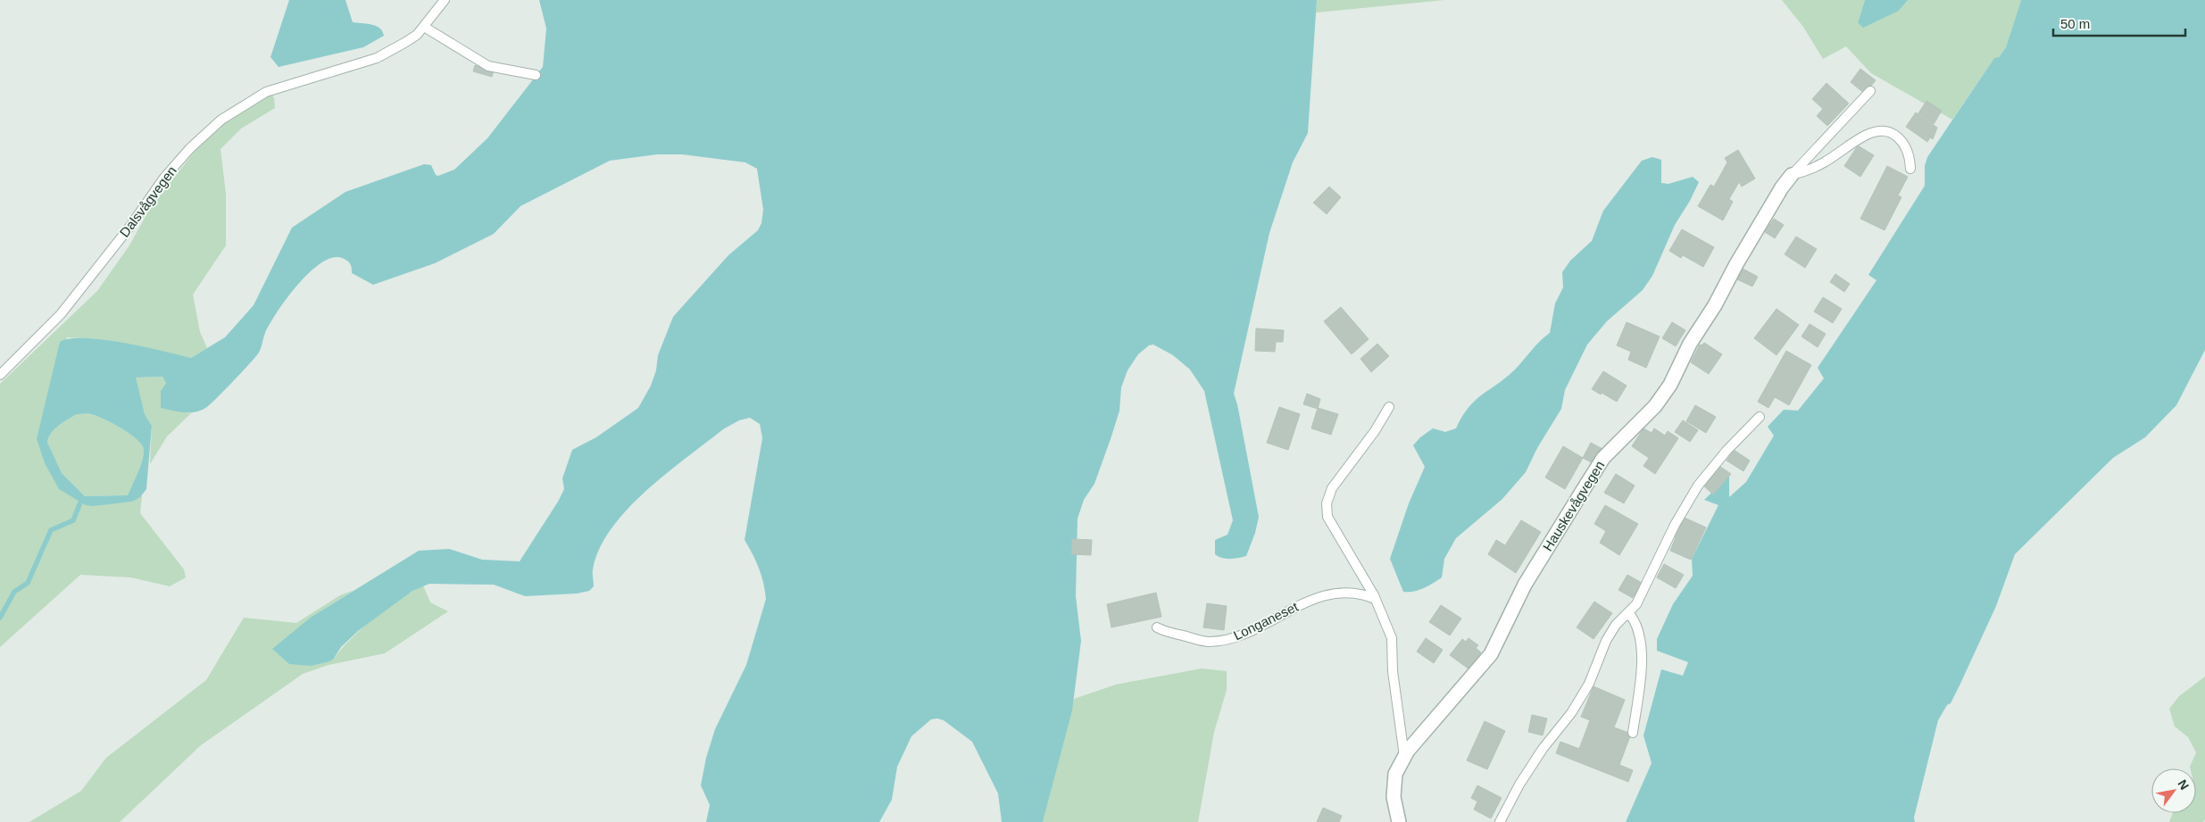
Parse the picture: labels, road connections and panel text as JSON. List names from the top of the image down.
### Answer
{
  "streets": {
    "street": ["Hauskevågvegen"],
    "lane": ["Dalsvågvegen", "Longaneset"]
  },
  "scale_bar": "50 m",
  "north": "top right"
}
